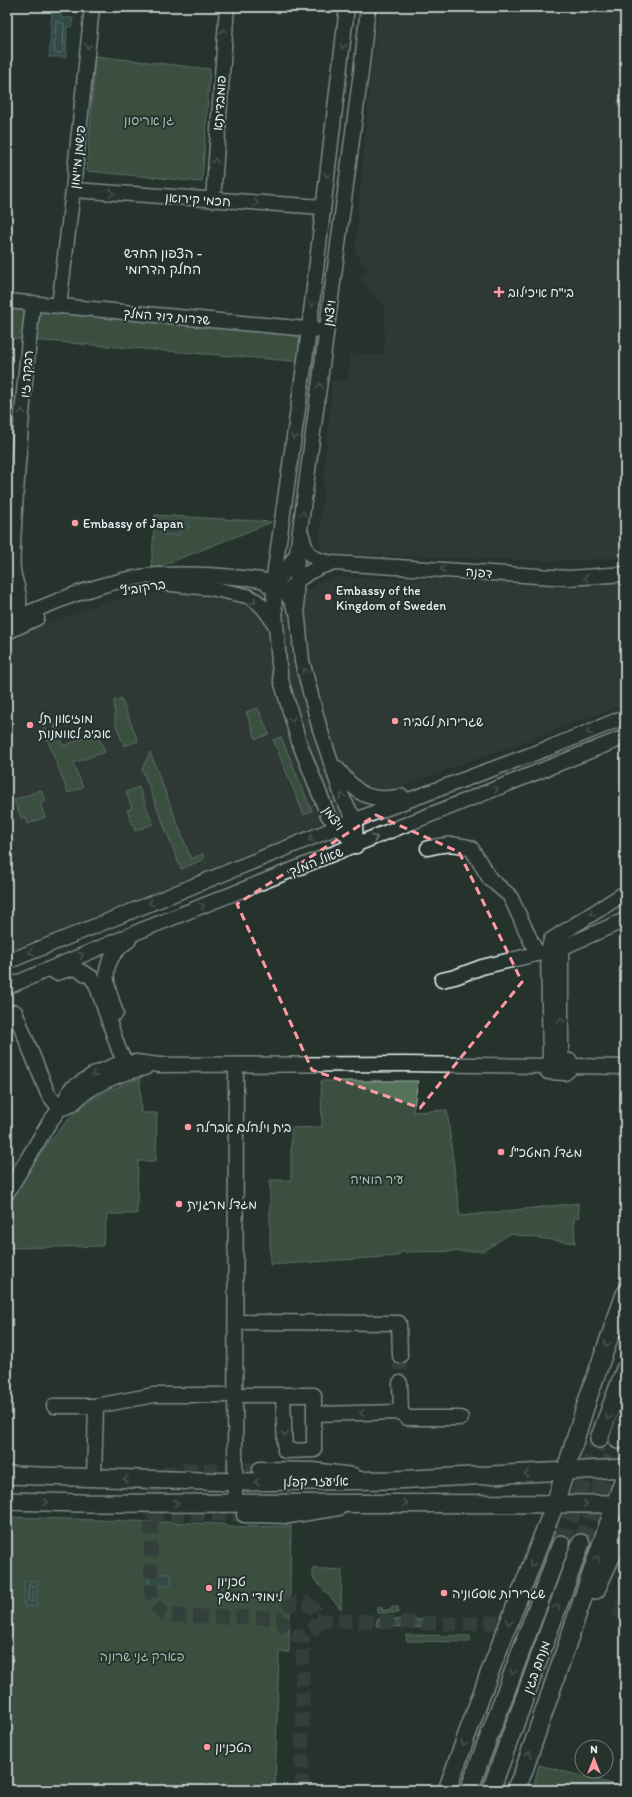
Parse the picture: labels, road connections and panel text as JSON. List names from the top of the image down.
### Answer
{
  "streets": {
    "main road": ["אליעזר קפלן", "מנחם בגין"],
    "street": [
      "פומבדיתא",
      "פישמן מיימון",
      "חכמי קירואן",
      "ויצמן",
      "שדרות דוד המלך",
      "רבקה זיו",
      "דפנה",
      "ברקוביץ",
      "שאול המלך"
    ]
  },
  "crossings": [
    ["פומבדיתא", "חכמי קירואן"],
    ["פישמן מיימון", "חכמי קירואן"],
    ["פישמן מיימון", "שדרות דוד המלך"],
    ["חכמי קירואן", "ויצמן"],
    ["ויצמן", "שדרות דוד המלך"],
    ["ויצמן", "דפנה"],
    ["ויצמן", "ברקוביץ"],
    ["ויצמן", "שאול המלך"],
    ["שדרות דוד המלך", "רבקה זיו"],
    ["רבקה זיו", "ברקוביץ"]
  ],
  "one_way": [
    "פומבדיתא",
    "פישמן מיימון",
    "חכמי קירואן",
    "רבקה זיו",
    "דפנה"
  ],
  "districts": ["הצפון החדש - החלק הדרומי"],
  "parks": ["גן אריסון", "עיר הומיה", "פארק גני שרונה"],
  "places": {
    "health": ["בי\"ח איכילוב"],
    "other": [
      "Embassy of Japan",
      "Embassy of the Kingdom of Sweden",
      "שגרירות לטביה",
      "מוזיאון תל אביב לאומנות",
      "בית וילהלם אברלה",
      "מגדל המטכ\"ל",
      "מגדל מרגנית",
      "טכניון לימודי המשך",
      "שגרירות אסטוניה",
      "הטכניון"
    ]
  },
  "north": "top"
}
